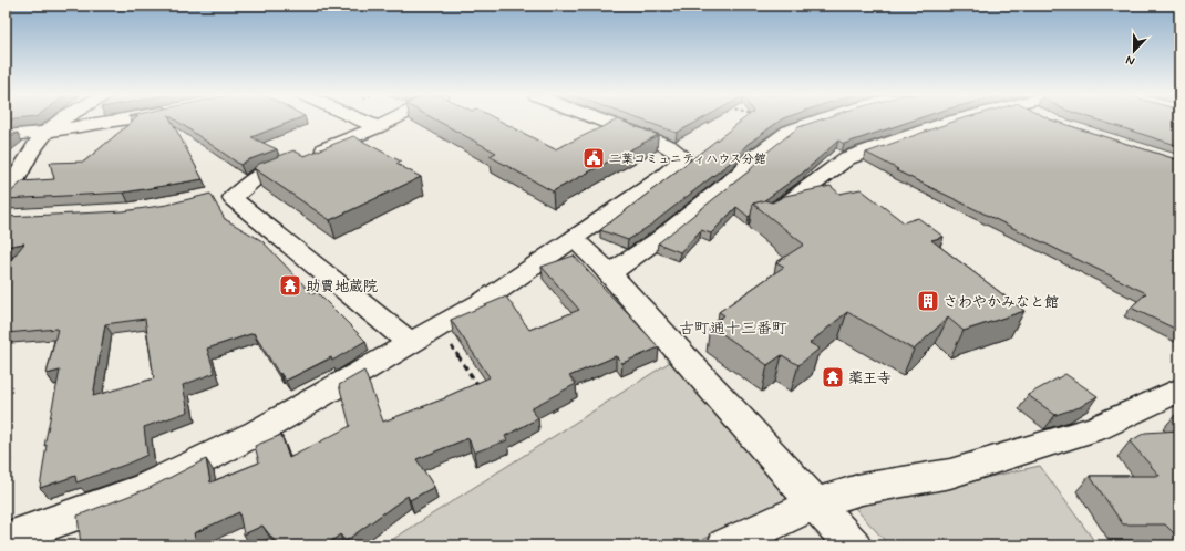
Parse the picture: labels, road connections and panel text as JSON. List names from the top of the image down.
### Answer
{
  "districts": ["古町通十三番町"],
  "places": {
    "public building": ["二葉コミュニティハウス分館"],
    "temple": ["助賈地蔵院", "薬王寺"],
    "building": ["さわやかみなと館"]
  },
  "north": "bottom"
}
